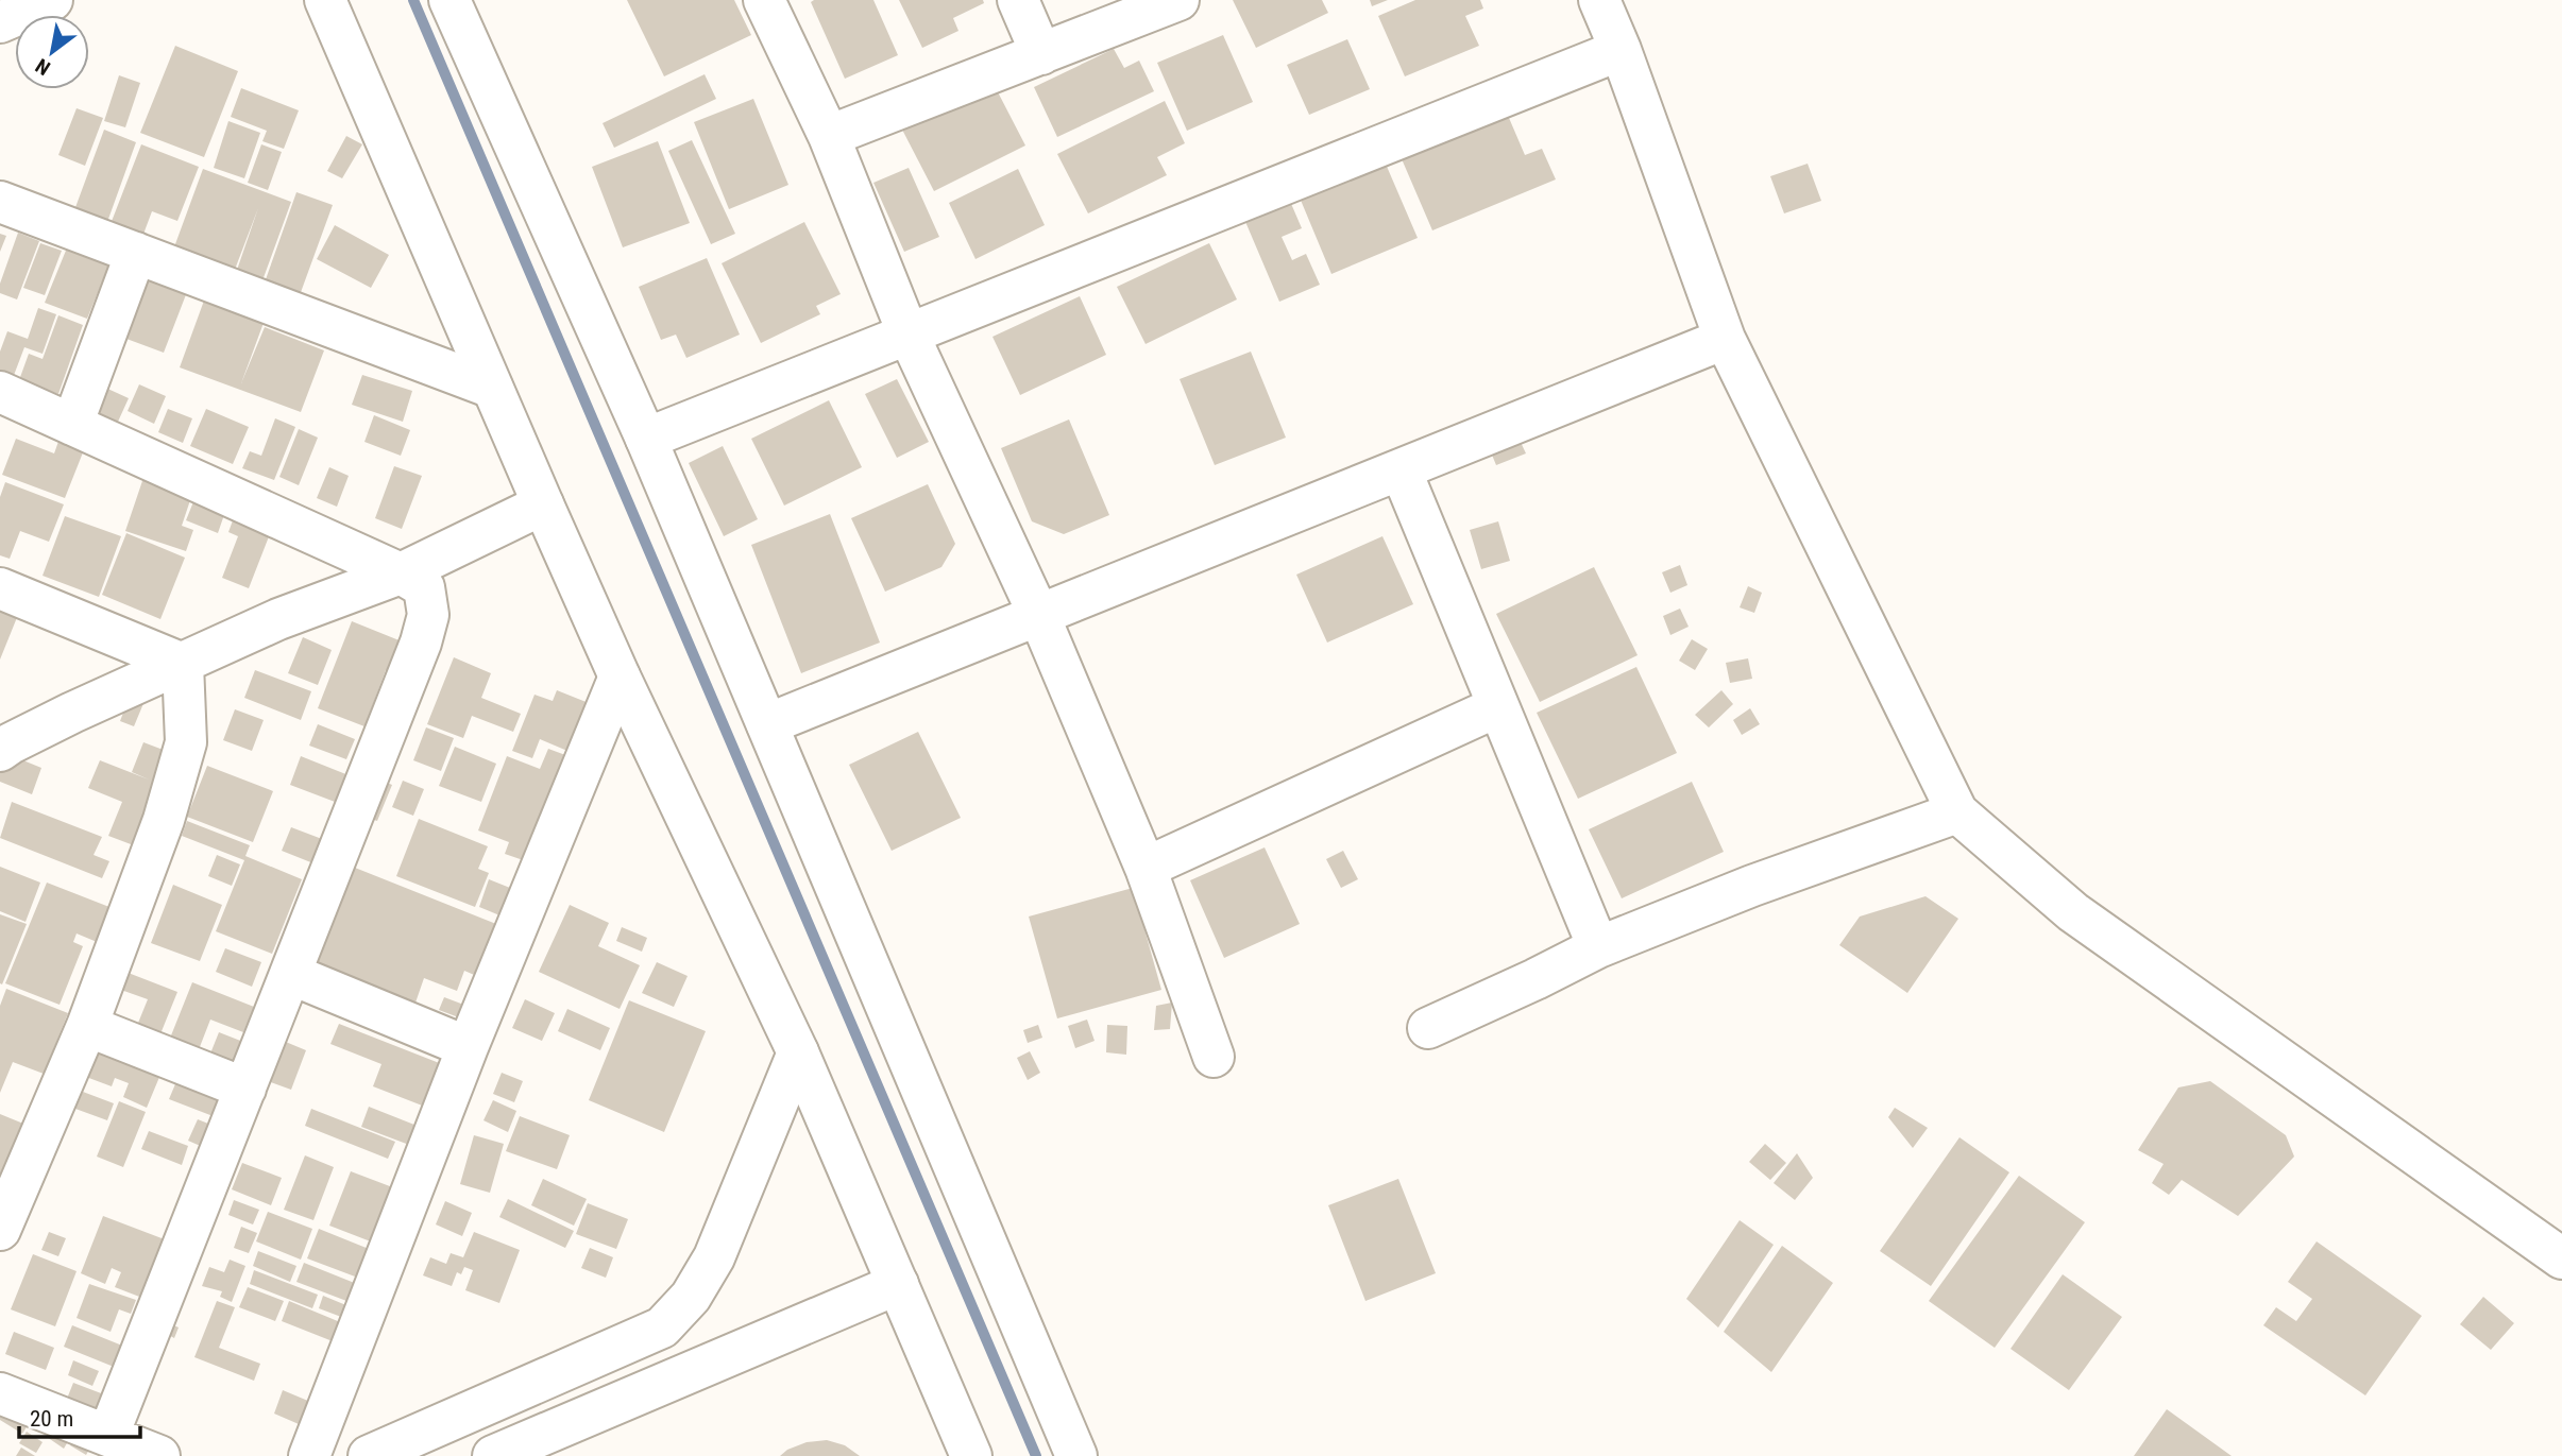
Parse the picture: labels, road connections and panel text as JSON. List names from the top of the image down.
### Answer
{
  "scale_bar": "20 m",
  "north": "bottom left"
}
